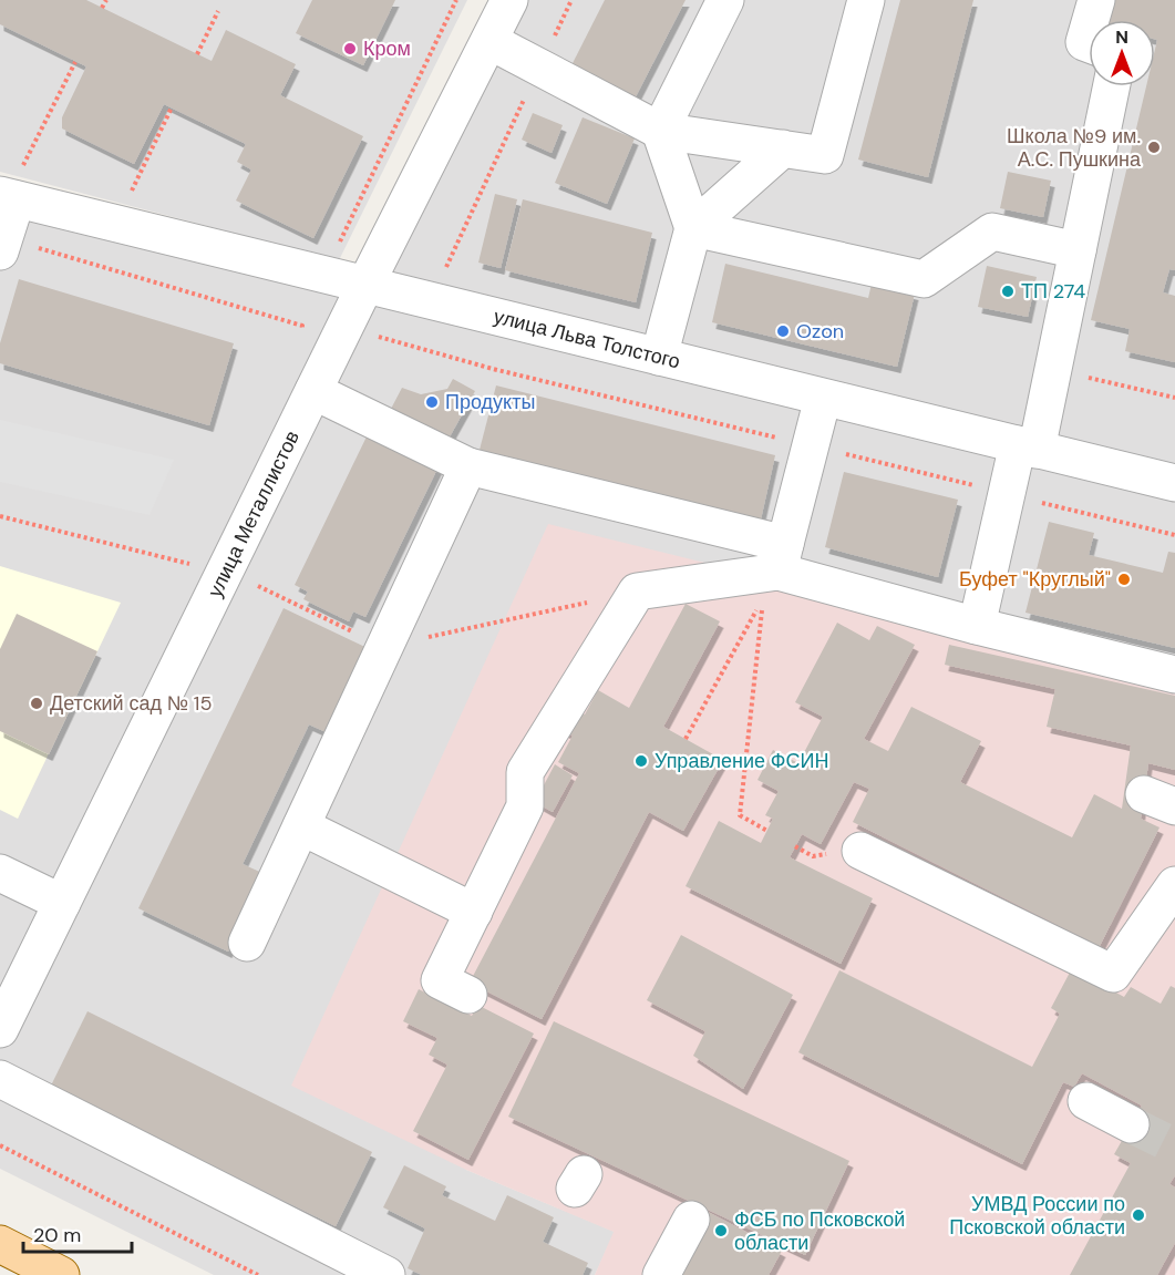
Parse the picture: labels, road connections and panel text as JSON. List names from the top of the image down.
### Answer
{
  "streets": {
    "street": ["улица Льва Толстого", "улица Металлистов"]
  },
  "crossings": [
    ["улица Льва Толстого", "улица Металлистов"]
  ],
  "places": [
    "Кром",
    "Школа №9 им. А.С. Пушкина",
    "ТП 274",
    "Ozon",
    "Продукты",
    "Буфет \"Круглый\"",
    "Детский сад № 15",
    "Управление ФСИН",
    "УМВД России по Псковской области",
    "ФСБ по Псковской области"
  ],
  "scale_bar": "20 m",
  "north": "top"
}
